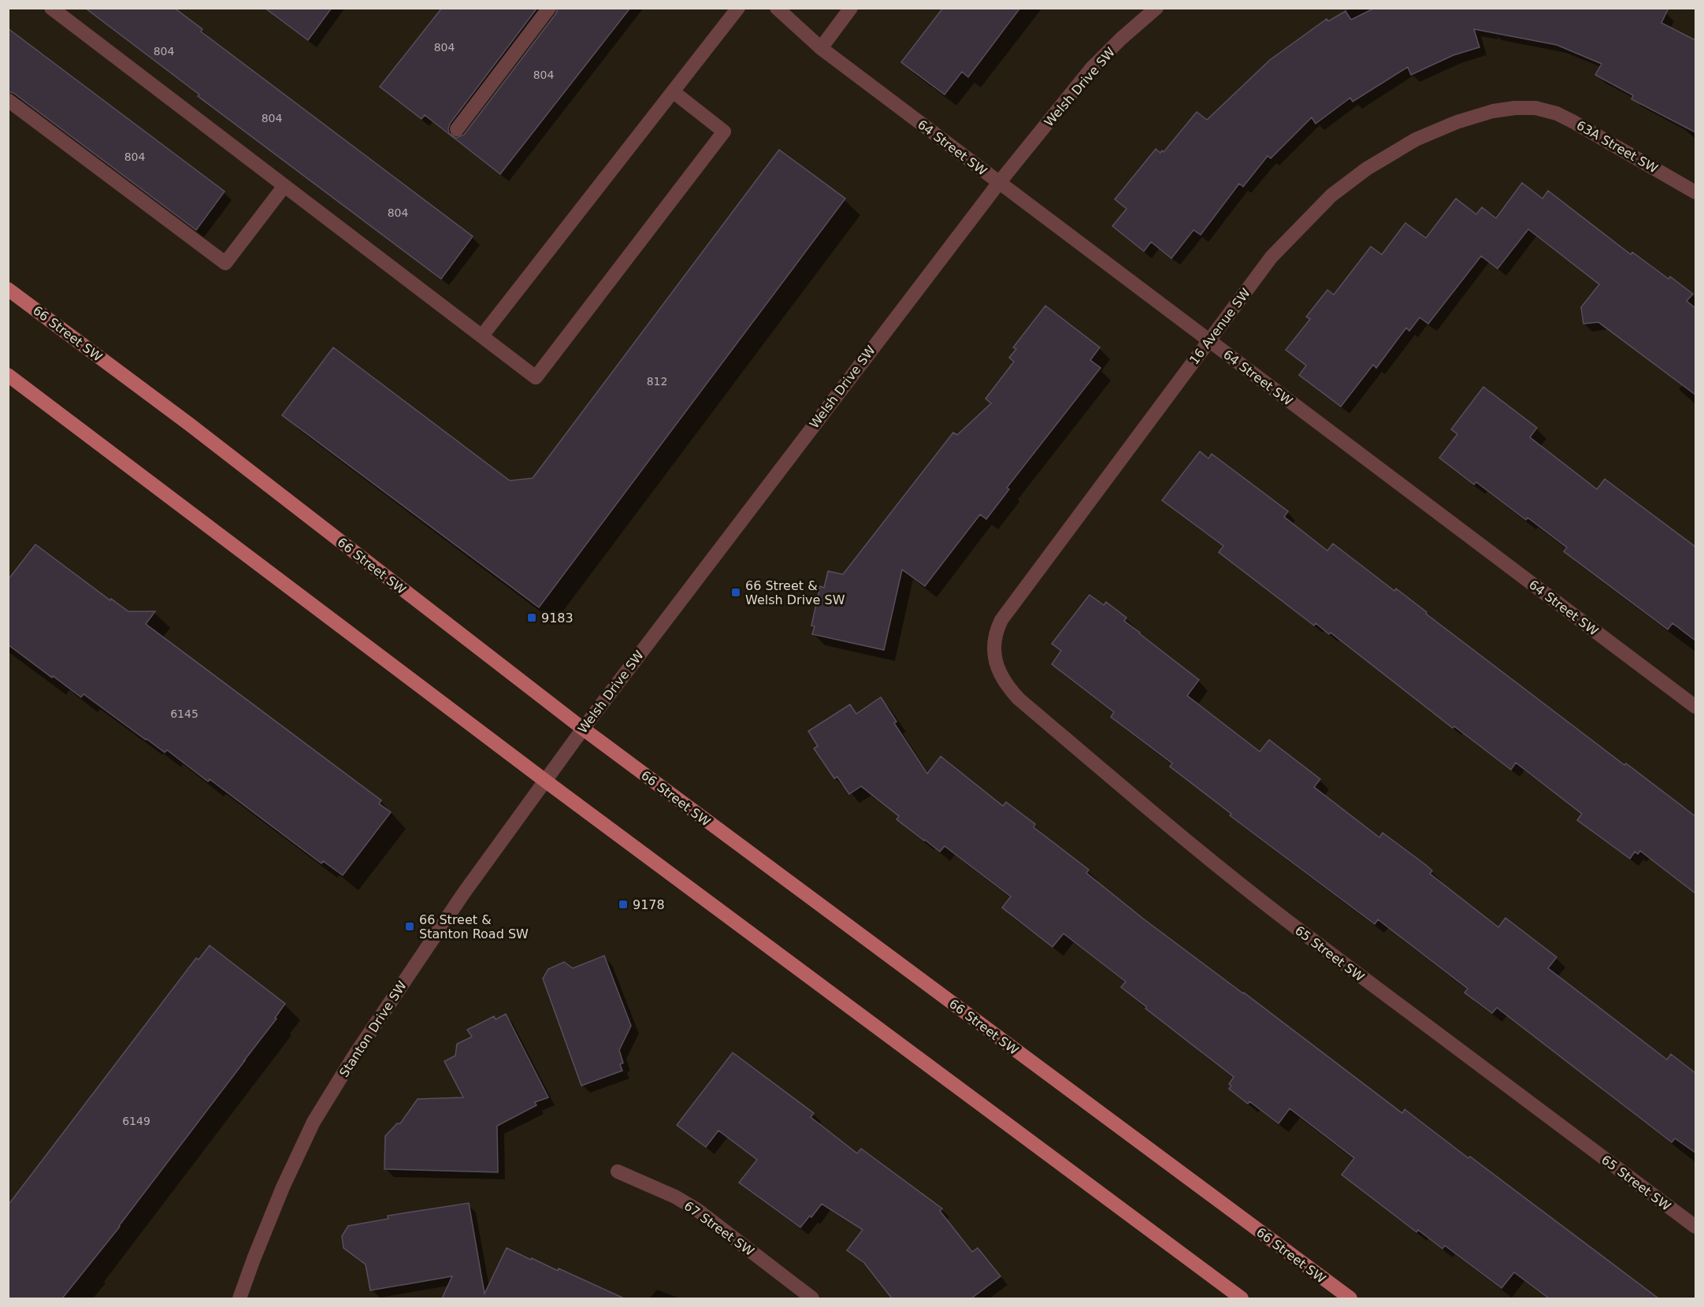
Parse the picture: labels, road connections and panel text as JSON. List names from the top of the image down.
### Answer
{
  "streets": {
    "main road": ["66 Street SW"],
    "street": [
      "Welsh Drive SW",
      "63A Street SW",
      "64 Street SW",
      "16 Avenue SW",
      "65 Street SW",
      "Stanton Drive SW",
      "67 Street SW"
    ]
  },
  "crossings": [
    ["Welsh Drive SW", "64 Street SW"],
    ["Welsh Drive SW", "66 Street SW"],
    ["Welsh Drive SW", "Stanton Drive SW"],
    ["63A Street SW", "16 Avenue SW"],
    ["64 Street SW", "16 Avenue SW"],
    ["16 Avenue SW", "65 Street SW"]
  ],
  "places": {
    "transit": [
      "66 Street & Welsh Drive SW",
      "9183",
      "9178",
      "66 Street & Stanton Road SW"
    ]
  },
  "house_numbers": [
    "804",
    "804",
    "804",
    "804",
    "804",
    "804",
    "812",
    "6145",
    "6149"
  ]
}
